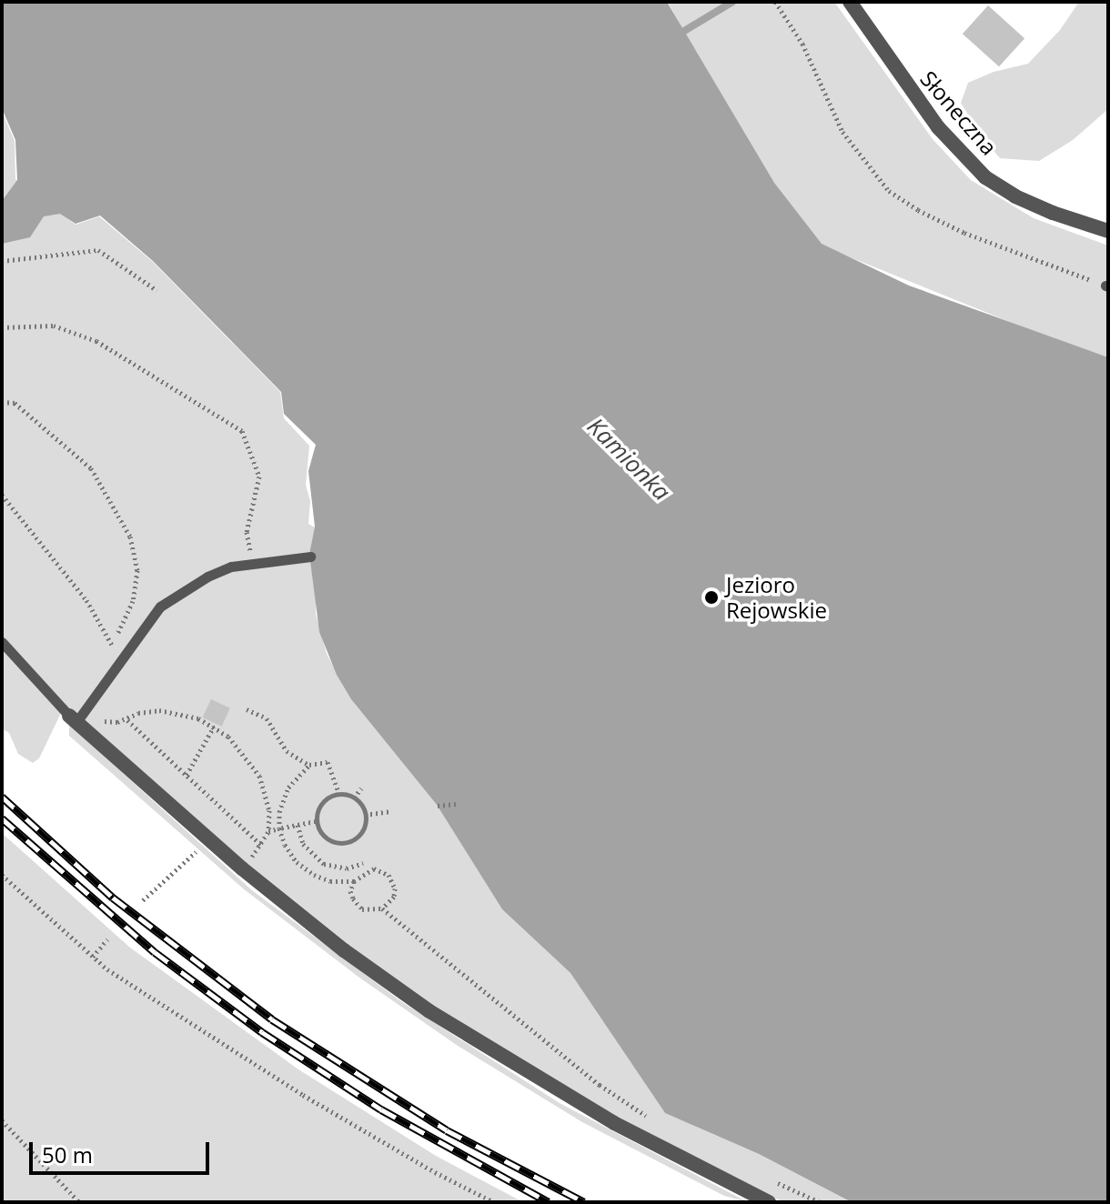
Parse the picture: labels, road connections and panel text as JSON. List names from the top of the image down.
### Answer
{
  "streets": {
    "street": ["Słoneczna"]
  },
  "water": ["Kamionka"],
  "places": ["Jezioro Rejowskie"],
  "scale_bar": "50 m"
}
